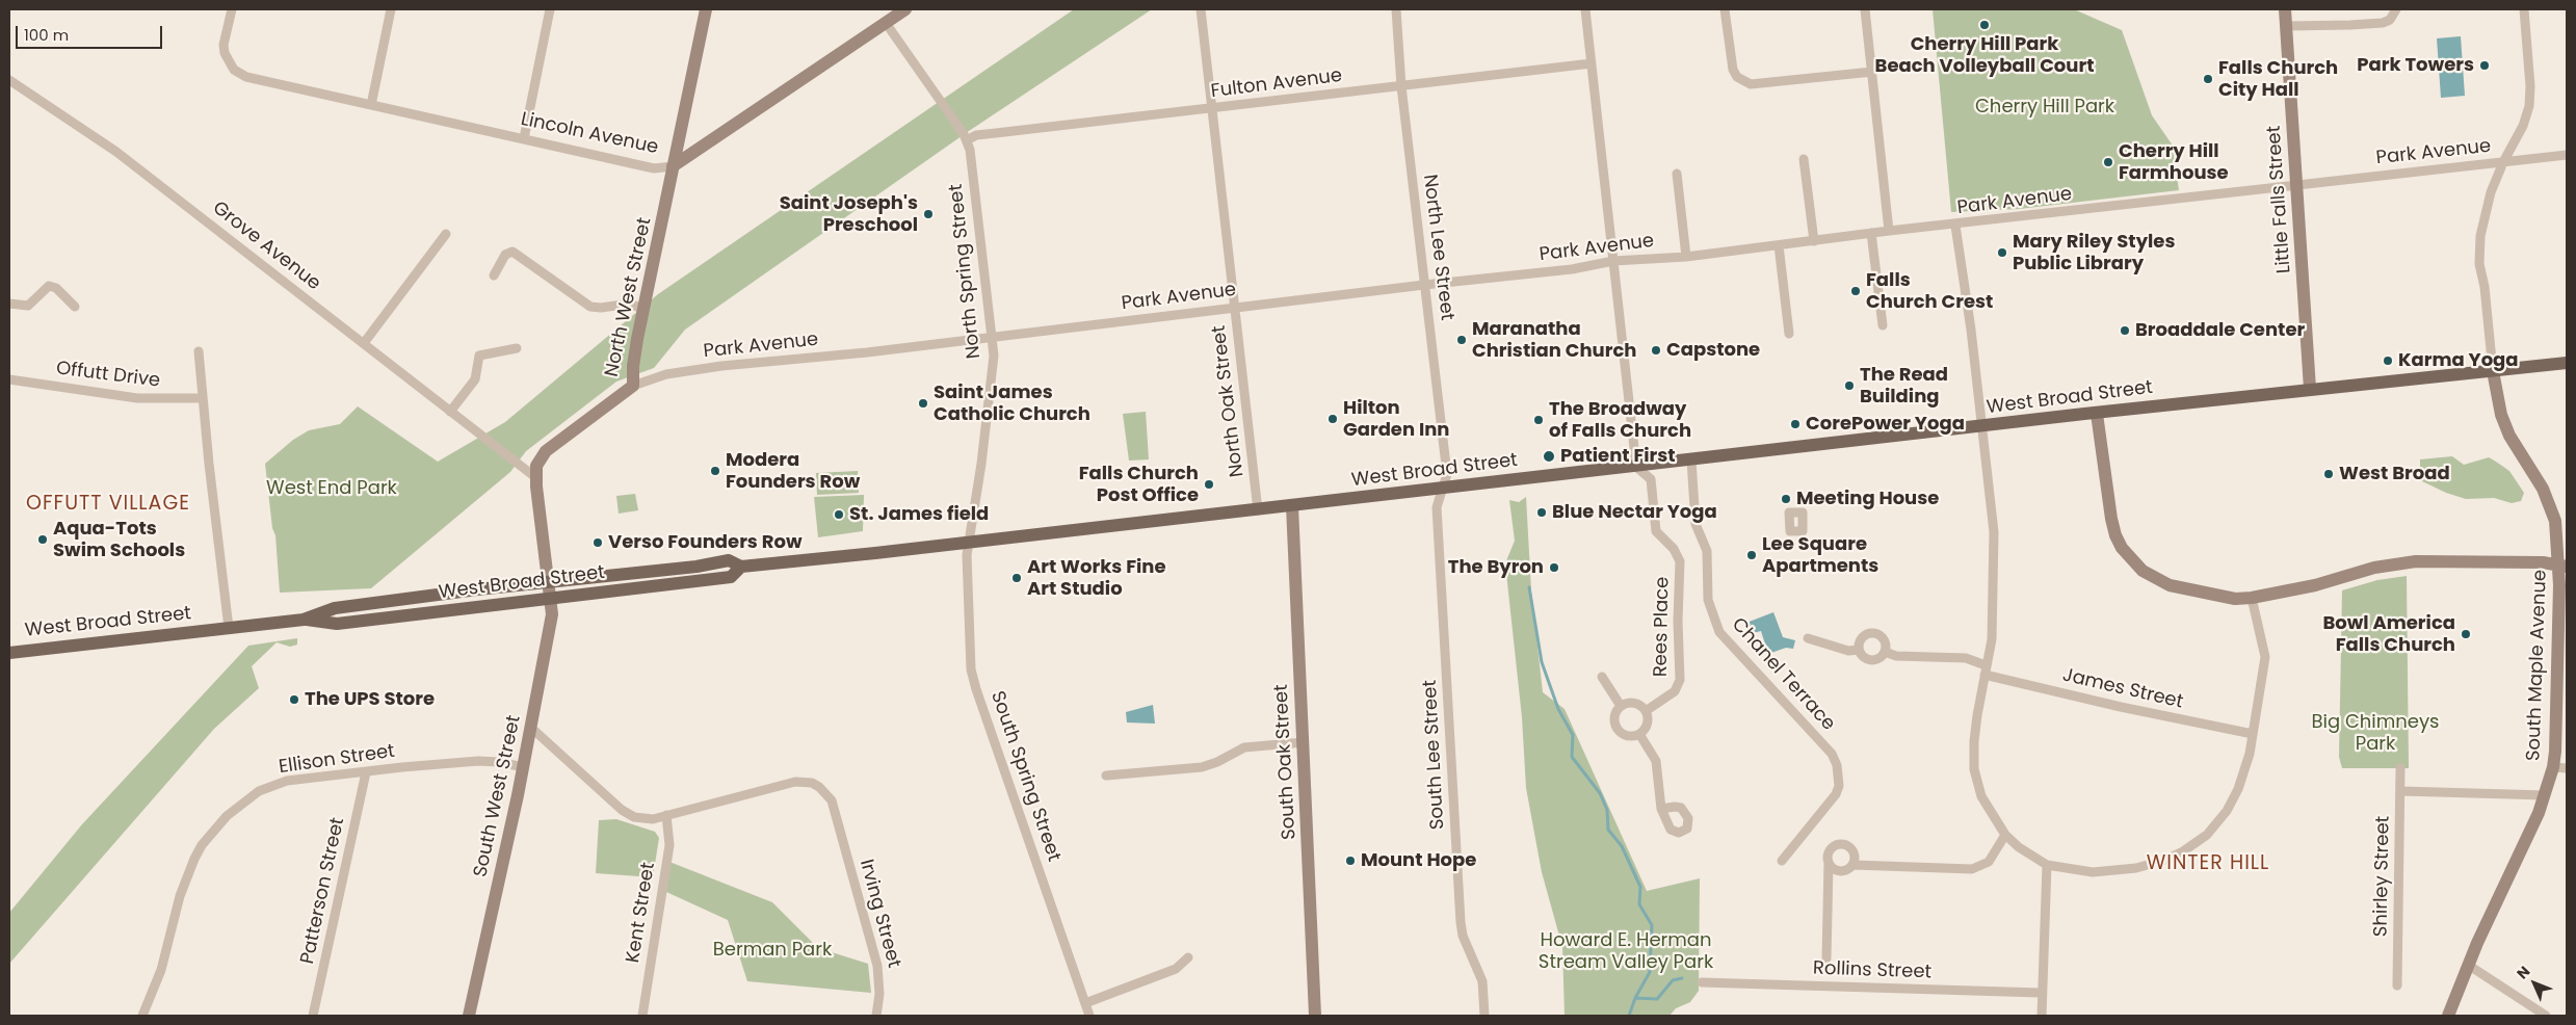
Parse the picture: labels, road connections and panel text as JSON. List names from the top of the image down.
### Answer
{
  "streets": {
    "main road": ["West Broad Street"],
    "street": [
      "Fulton Avenue",
      "Lincoln Avenue",
      "Park Avenue",
      "Little Falls Street",
      "Grove Avenue",
      "North Lee Street",
      "North Spring Street",
      "North West Street",
      "Offutt Drive",
      "North Oak Street",
      "Rees Place",
      "South Maple Avenue",
      "Chanel Terrace",
      "James Street",
      "South Lee Street",
      "Ellison Street",
      "South Oak Street",
      "South Spring Street",
      "South West Street",
      "Shirley Street",
      "Patterson Street",
      "Kent Street",
      "Irving Street",
      "Rollins Street"
    ]
  },
  "crossings": [
    ["Fulton Avenue", "North Lee Street"],
    ["Fulton Avenue", "North Spring Street"],
    ["Fulton Avenue", "North Oak Street"],
    ["Lincoln Avenue", "North Spring Street"],
    ["Lincoln Avenue", "North West Street"],
    ["Park Avenue", "Little Falls Street"],
    ["Park Avenue", "North Lee Street"],
    ["Park Avenue", "North Spring Street"],
    ["Park Avenue", "North West Street"],
    ["Park Avenue", "North Oak Street"],
    ["Little Falls Street", "West Broad Street"],
    ["Grove Avenue", "North West Street"],
    ["North Lee Street", "West Broad Street"],
    ["North Lee Street", "South Lee Street"],
    ["North Spring Street", "West Broad Street"],
    ["North Spring Street", "South Spring Street"],
    ["North West Street", "West Broad Street"],
    ["North West Street", "South West Street"],
    ["West Broad Street", "North Oak Street"],
    ["West Broad Street", "Rees Place"],
    ["West Broad Street", "South Maple Avenue"],
    ["West Broad Street", "Chanel Terrace"],
    ["West Broad Street", "South Lee Street"],
    ["West Broad Street", "South Oak Street"],
    ["West Broad Street", "South Spring Street"],
    ["West Broad Street", "South West Street"],
    ["Ellison Street", "South West Street"],
    ["Ellison Street", "Patterson Street"],
    ["Kent Street", "Irving Street"]
  ],
  "districts": ["OFFUTT VILLAGE", "WINTER HILL"],
  "parks": [
    "Cherry Hill Park",
    "West End Park",
    "Big Chimneys Park",
    "Howard E. Herman Stream Valley Park",
    "Berman Park"
  ],
  "places": [
    "Cherry Hill Park Beach Volleyball Court",
    "Park Towers",
    "Falls Church City Hall",
    "Cherry Hill Farmhouse",
    "Saint Joseph's Preschool",
    "Mary Riley Styles Public Library",
    "Falls Church Crest",
    "Broaddale Center",
    "Maranatha Christian Church",
    "Capstone",
    "Karma Yoga",
    "The Read Building",
    "Saint James Catholic Church",
    "Hilton Garden Inn",
    "The Broadway of Falls Church",
    "CorePower Yoga",
    "Patient First",
    "Modera Founders Row",
    "West Broad",
    "Falls Church Post Office",
    "Meeting House",
    "Blue Nectar Yoga",
    "St. James field",
    "Aqua-Tots Swim Schools",
    "Verso Founders Row",
    "Lee Square Apartments",
    "The Byron",
    "Art Works Fine Art Studio",
    "Bowl America Falls Church",
    "The UPS Store",
    "Mount Hope"
  ],
  "scale_bar": "100 m",
  "north": "top left"
}
